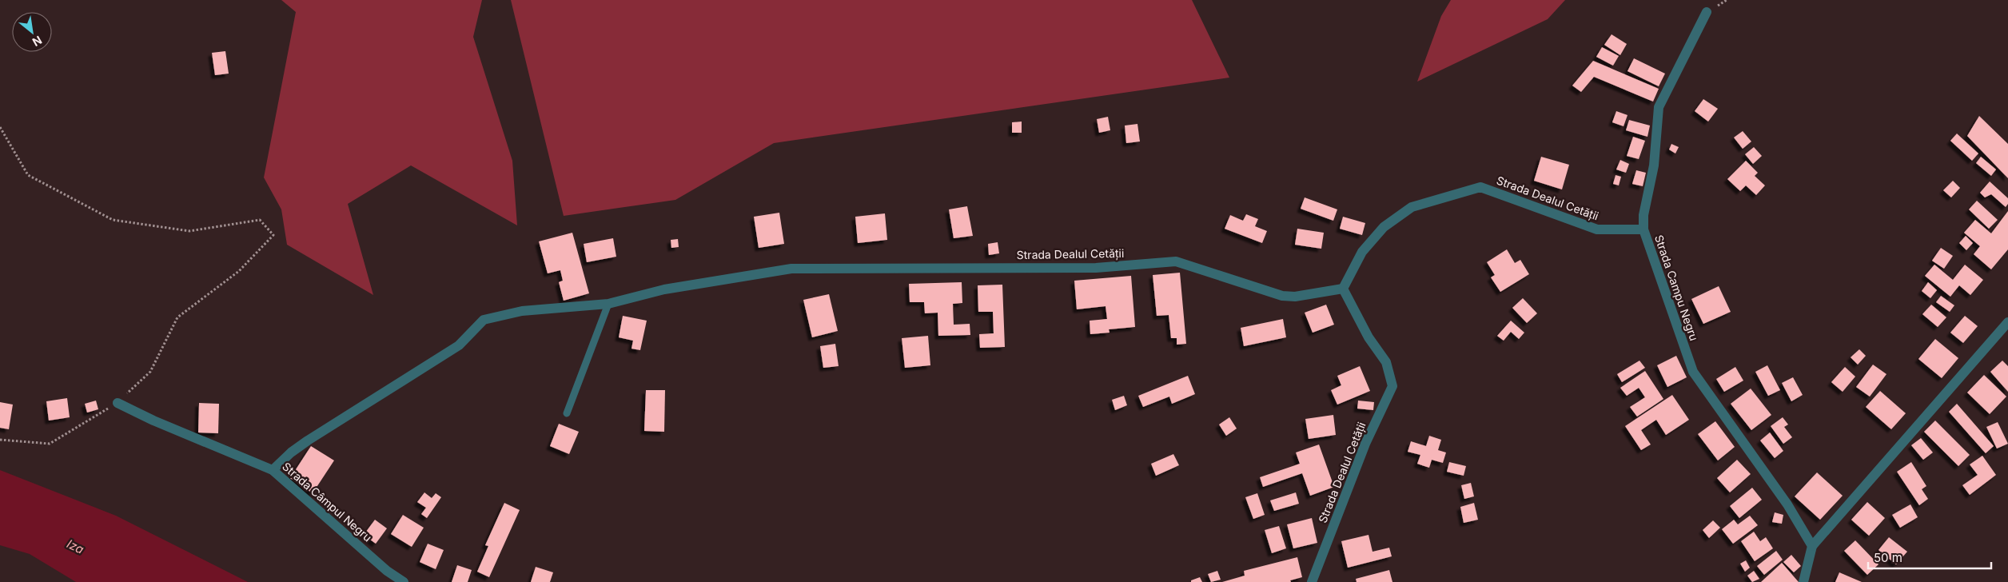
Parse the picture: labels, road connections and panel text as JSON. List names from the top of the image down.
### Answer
{
  "streets": {
    "street": ["Strada Dealul Cetății", "Strada Campu Negru", "Strada Câmpul Negru"]
  },
  "crossings": [
    ["Strada Dealul Cetății", "Strada Campu Negru"],
    ["Strada Dealul Cetății", "Strada Câmpul Negru"]
  ],
  "water": ["Iza"],
  "scale_bar": "50 m",
  "north": "bottom right"
}
